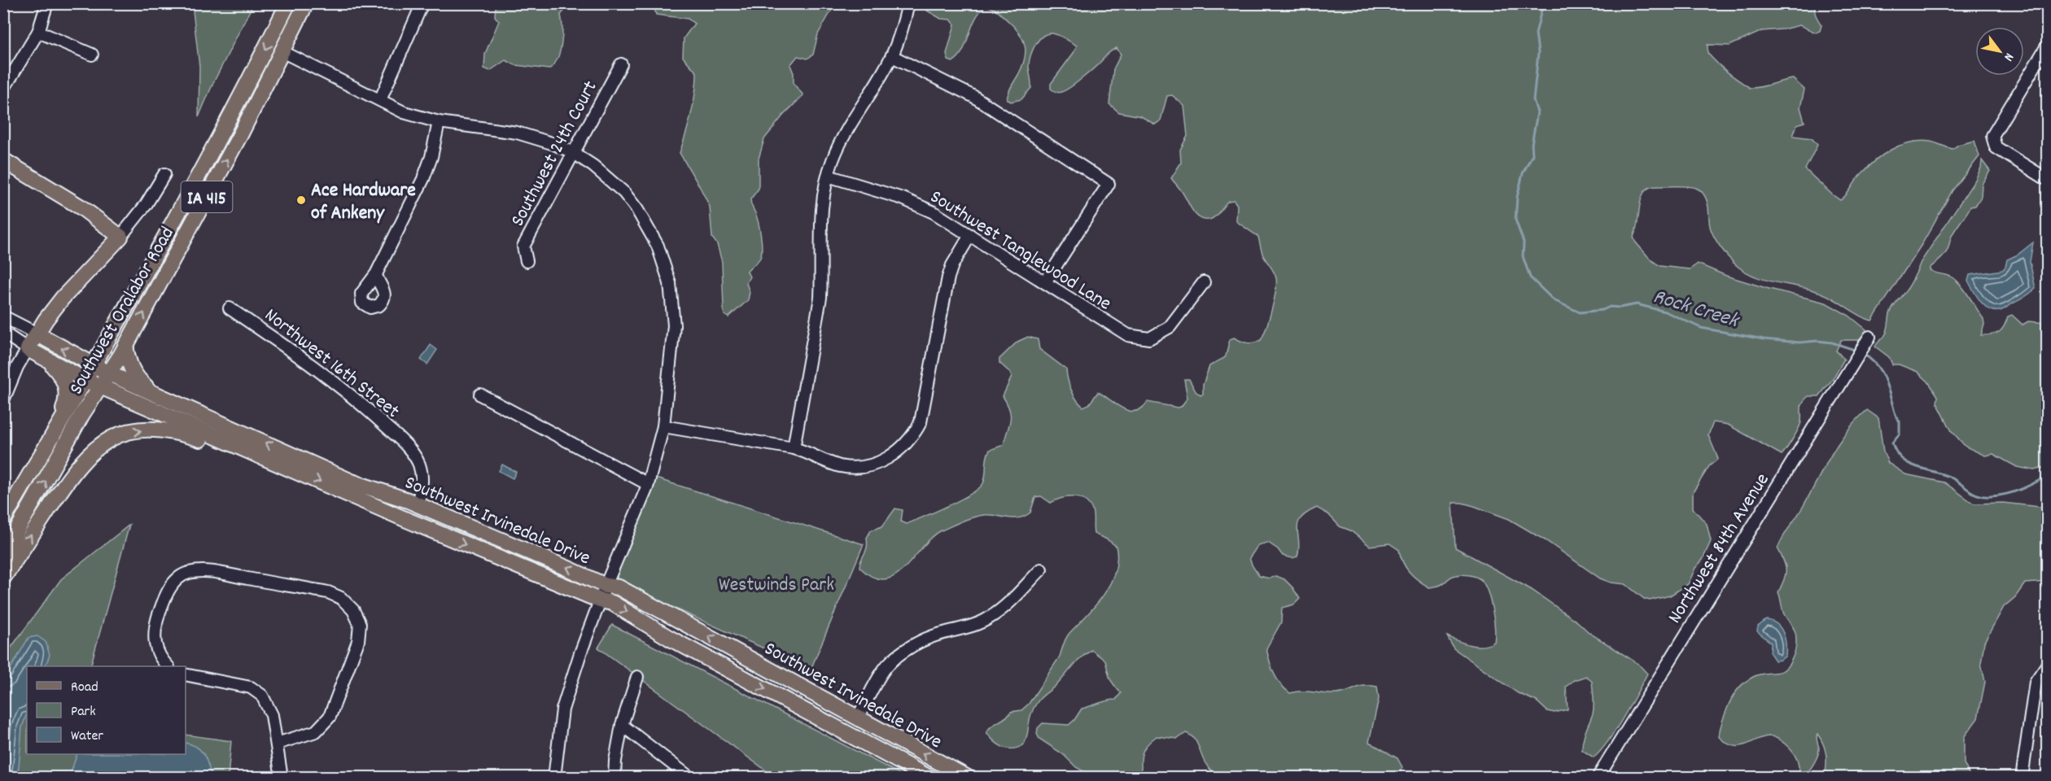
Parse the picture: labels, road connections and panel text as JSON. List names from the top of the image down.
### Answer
{
  "streets": {
    "main road": ["IA 415", "Southwest Oralabor Road", "Southwest Irvinedale Drive"],
    "street": [
      "Southwest 24th Court",
      "Southwest Tanglewood Lane",
      "Northwest 16th Street",
      "Northwest 84th Avenue"
    ]
  },
  "crossings": [
    ["Southwest Oralabor Road", "Southwest Irvinedale Drive"],
    ["Northwest 16th Street", "Southwest Irvinedale Drive"]
  ],
  "water": ["Rock Creek"],
  "parks": ["Westwinds Park"],
  "places": ["Ace Hardware of Ankeny"],
  "legend": ["Road", "Park", "Water"],
  "north": "bottom right"
}
